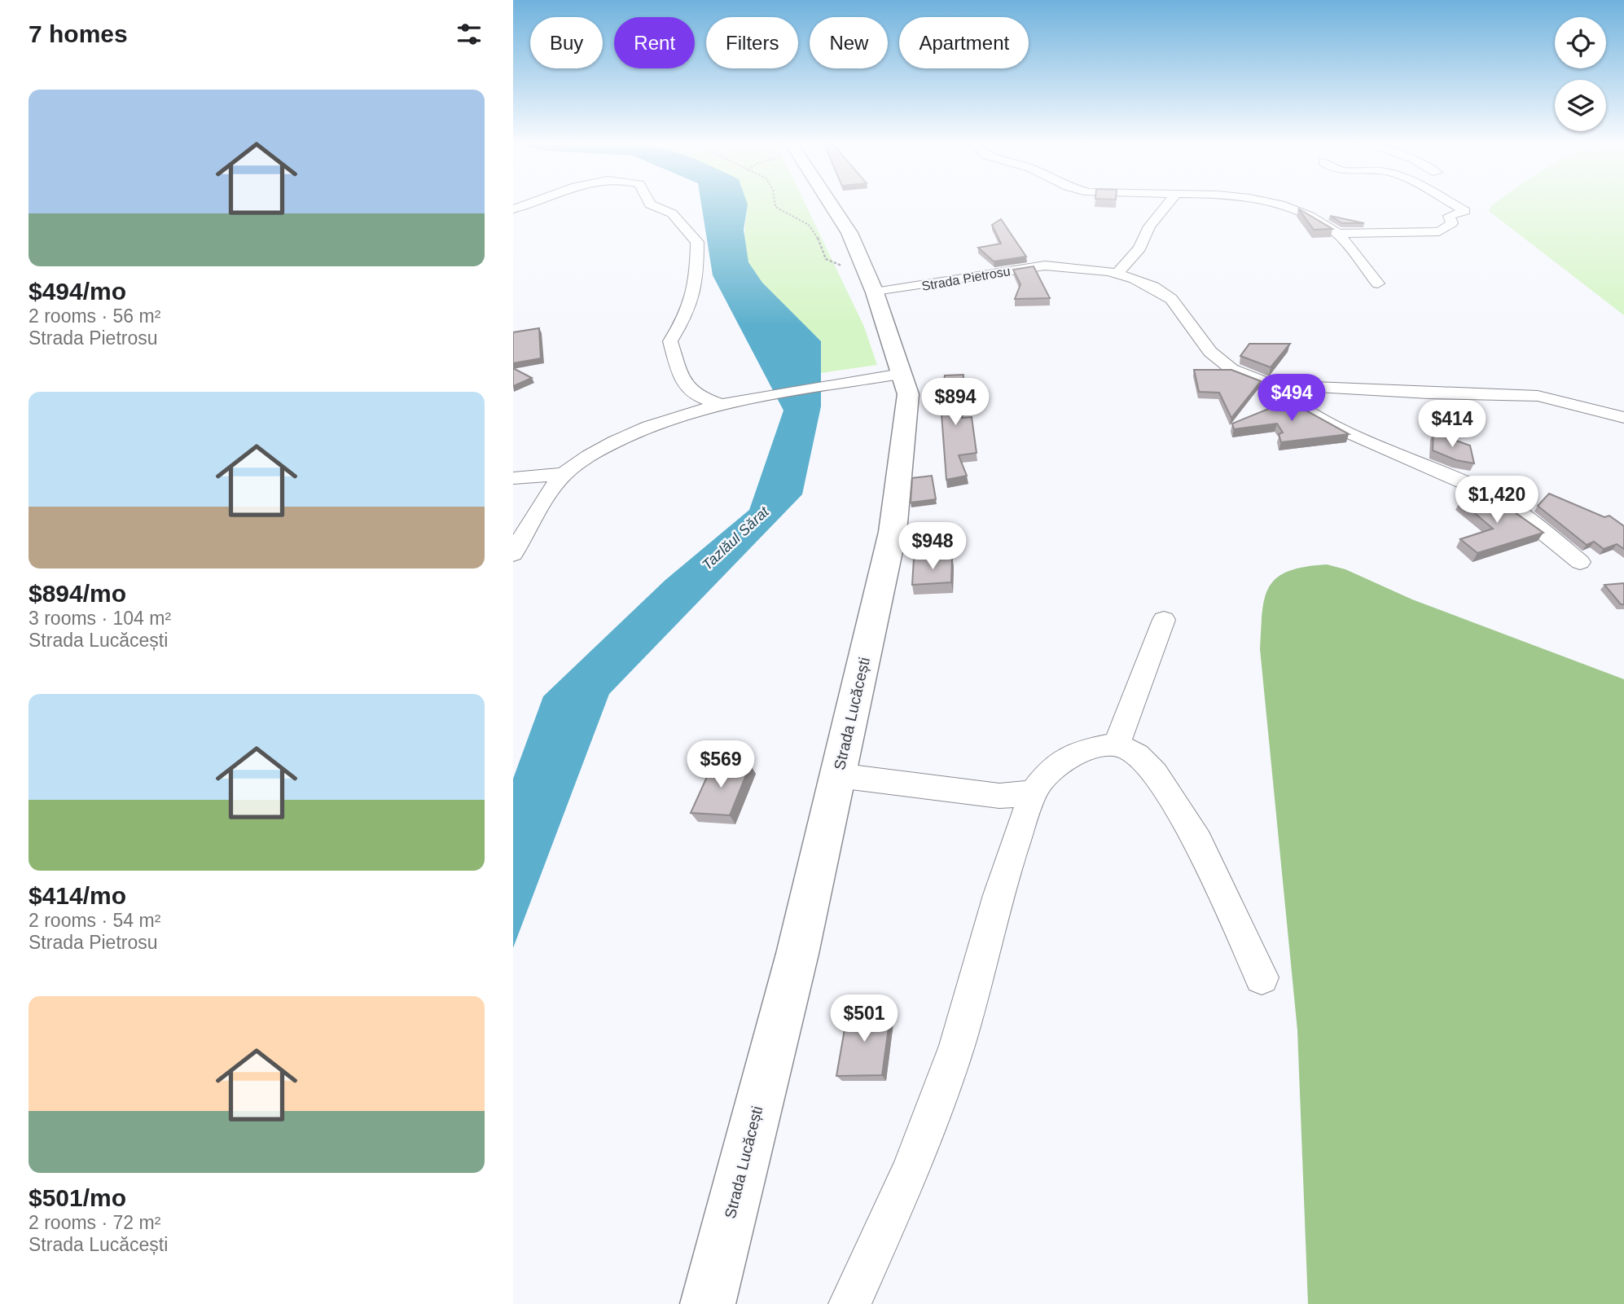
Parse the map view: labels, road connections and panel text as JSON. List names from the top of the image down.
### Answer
{
  "streets": {
    "main road": ["Strada Lucăcești"],
    "street": ["Strada Pietrosu"]
  },
  "crossings": [
    ["Strada Pietrosu", "Strada Lucăcești"]
  ],
  "water": ["Tazlăul Sărat"],
  "page": {
    "heading": "7 homes",
    "chip": [
      "Buy",
      "Rent",
      "Filters",
      "New",
      "Apartment"
    ],
    "list": [
      {
        "name": "$494/mo",
        "note": "2 rooms · 56 m² · Strada Pietrosu"
      },
      {
        "name": "$894/mo",
        "note": "3 rooms · 104 m² · Strada Lucăcești"
      },
      {
        "name": "$414/mo",
        "note": "2 rooms · 54 m² · Strada Pietrosu"
      },
      {
        "name": "$501/mo",
        "note": "2 rooms · 72 m² · Strada Lucăcești"
      }
    ],
    "price": [
      "$494",
      "$894",
      "$414",
      "$1,420",
      "$948",
      "$569",
      "$501"
    ]
  }
}
